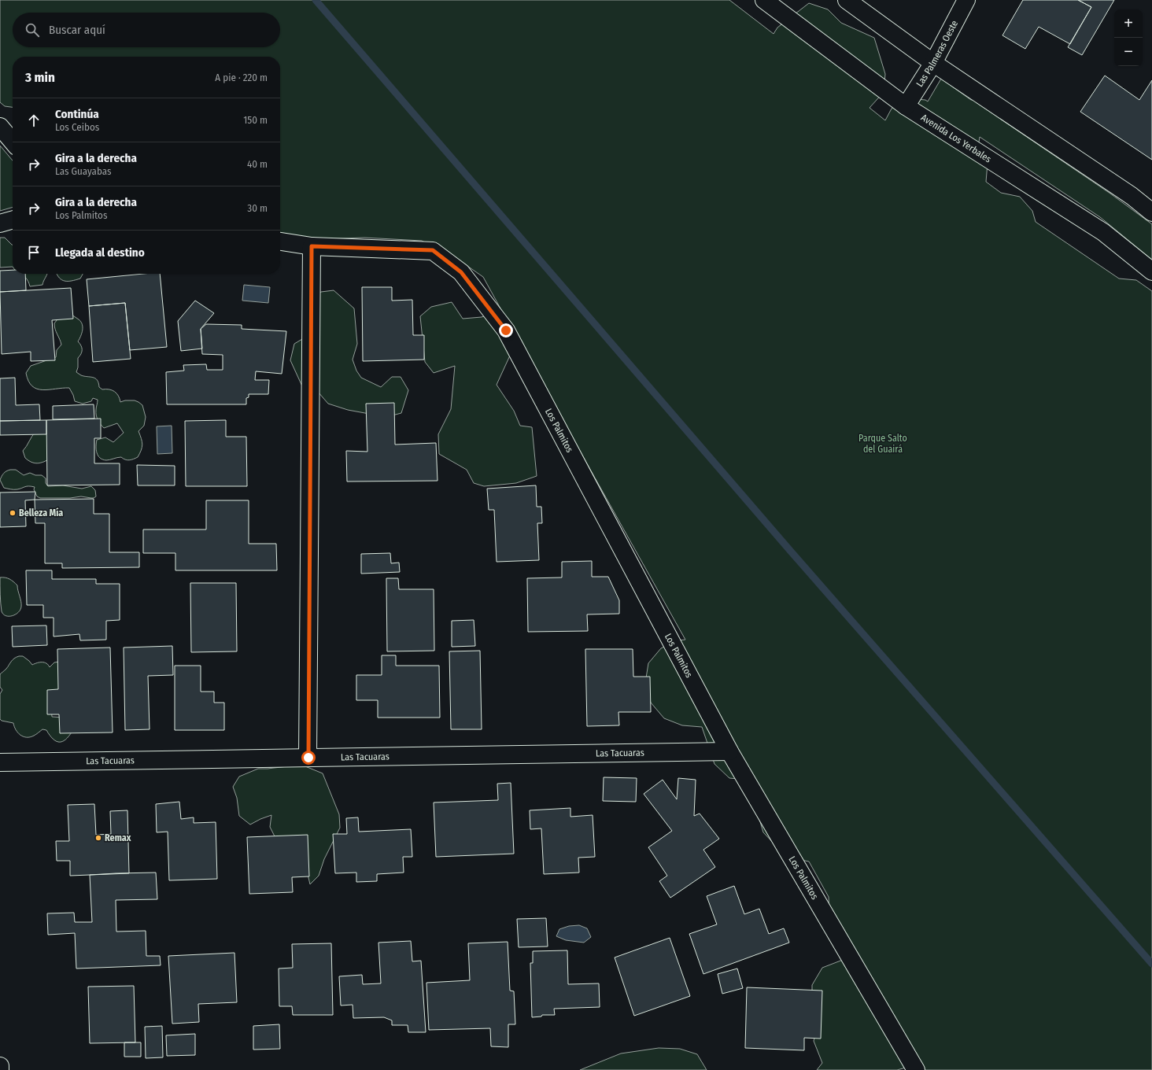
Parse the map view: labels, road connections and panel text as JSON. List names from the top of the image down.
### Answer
{
  "streets": {
    "street": [
      "Las Palmeras Oeste",
      "Avenida Los Yerbales",
      "Los Palmitos",
      "Las Tacuaras"
    ]
  },
  "crossings": [
    ["Las Palmeras Oeste", "Avenida Los Yerbales"],
    ["Los Palmitos", "Las Tacuaras"]
  ],
  "parks": ["Parque Salto del Guairá"],
  "places": ["Belleza Mía", "Remax"],
  "page": {
    "map_buttons": ["+", "−"],
    "search": "Buscar aquí",
    "heading": ["3 min", "A pie · 220 m"],
    "list": [
      ["Continúa", "Los Ceibos", "150 m"],
      ["Gira a la derecha", "Las Guayabas", "40 m"],
      ["Gira a la derecha", "Los Palmitos", "30 m"],
      "Llegada al destino"
    ]
  }
}
